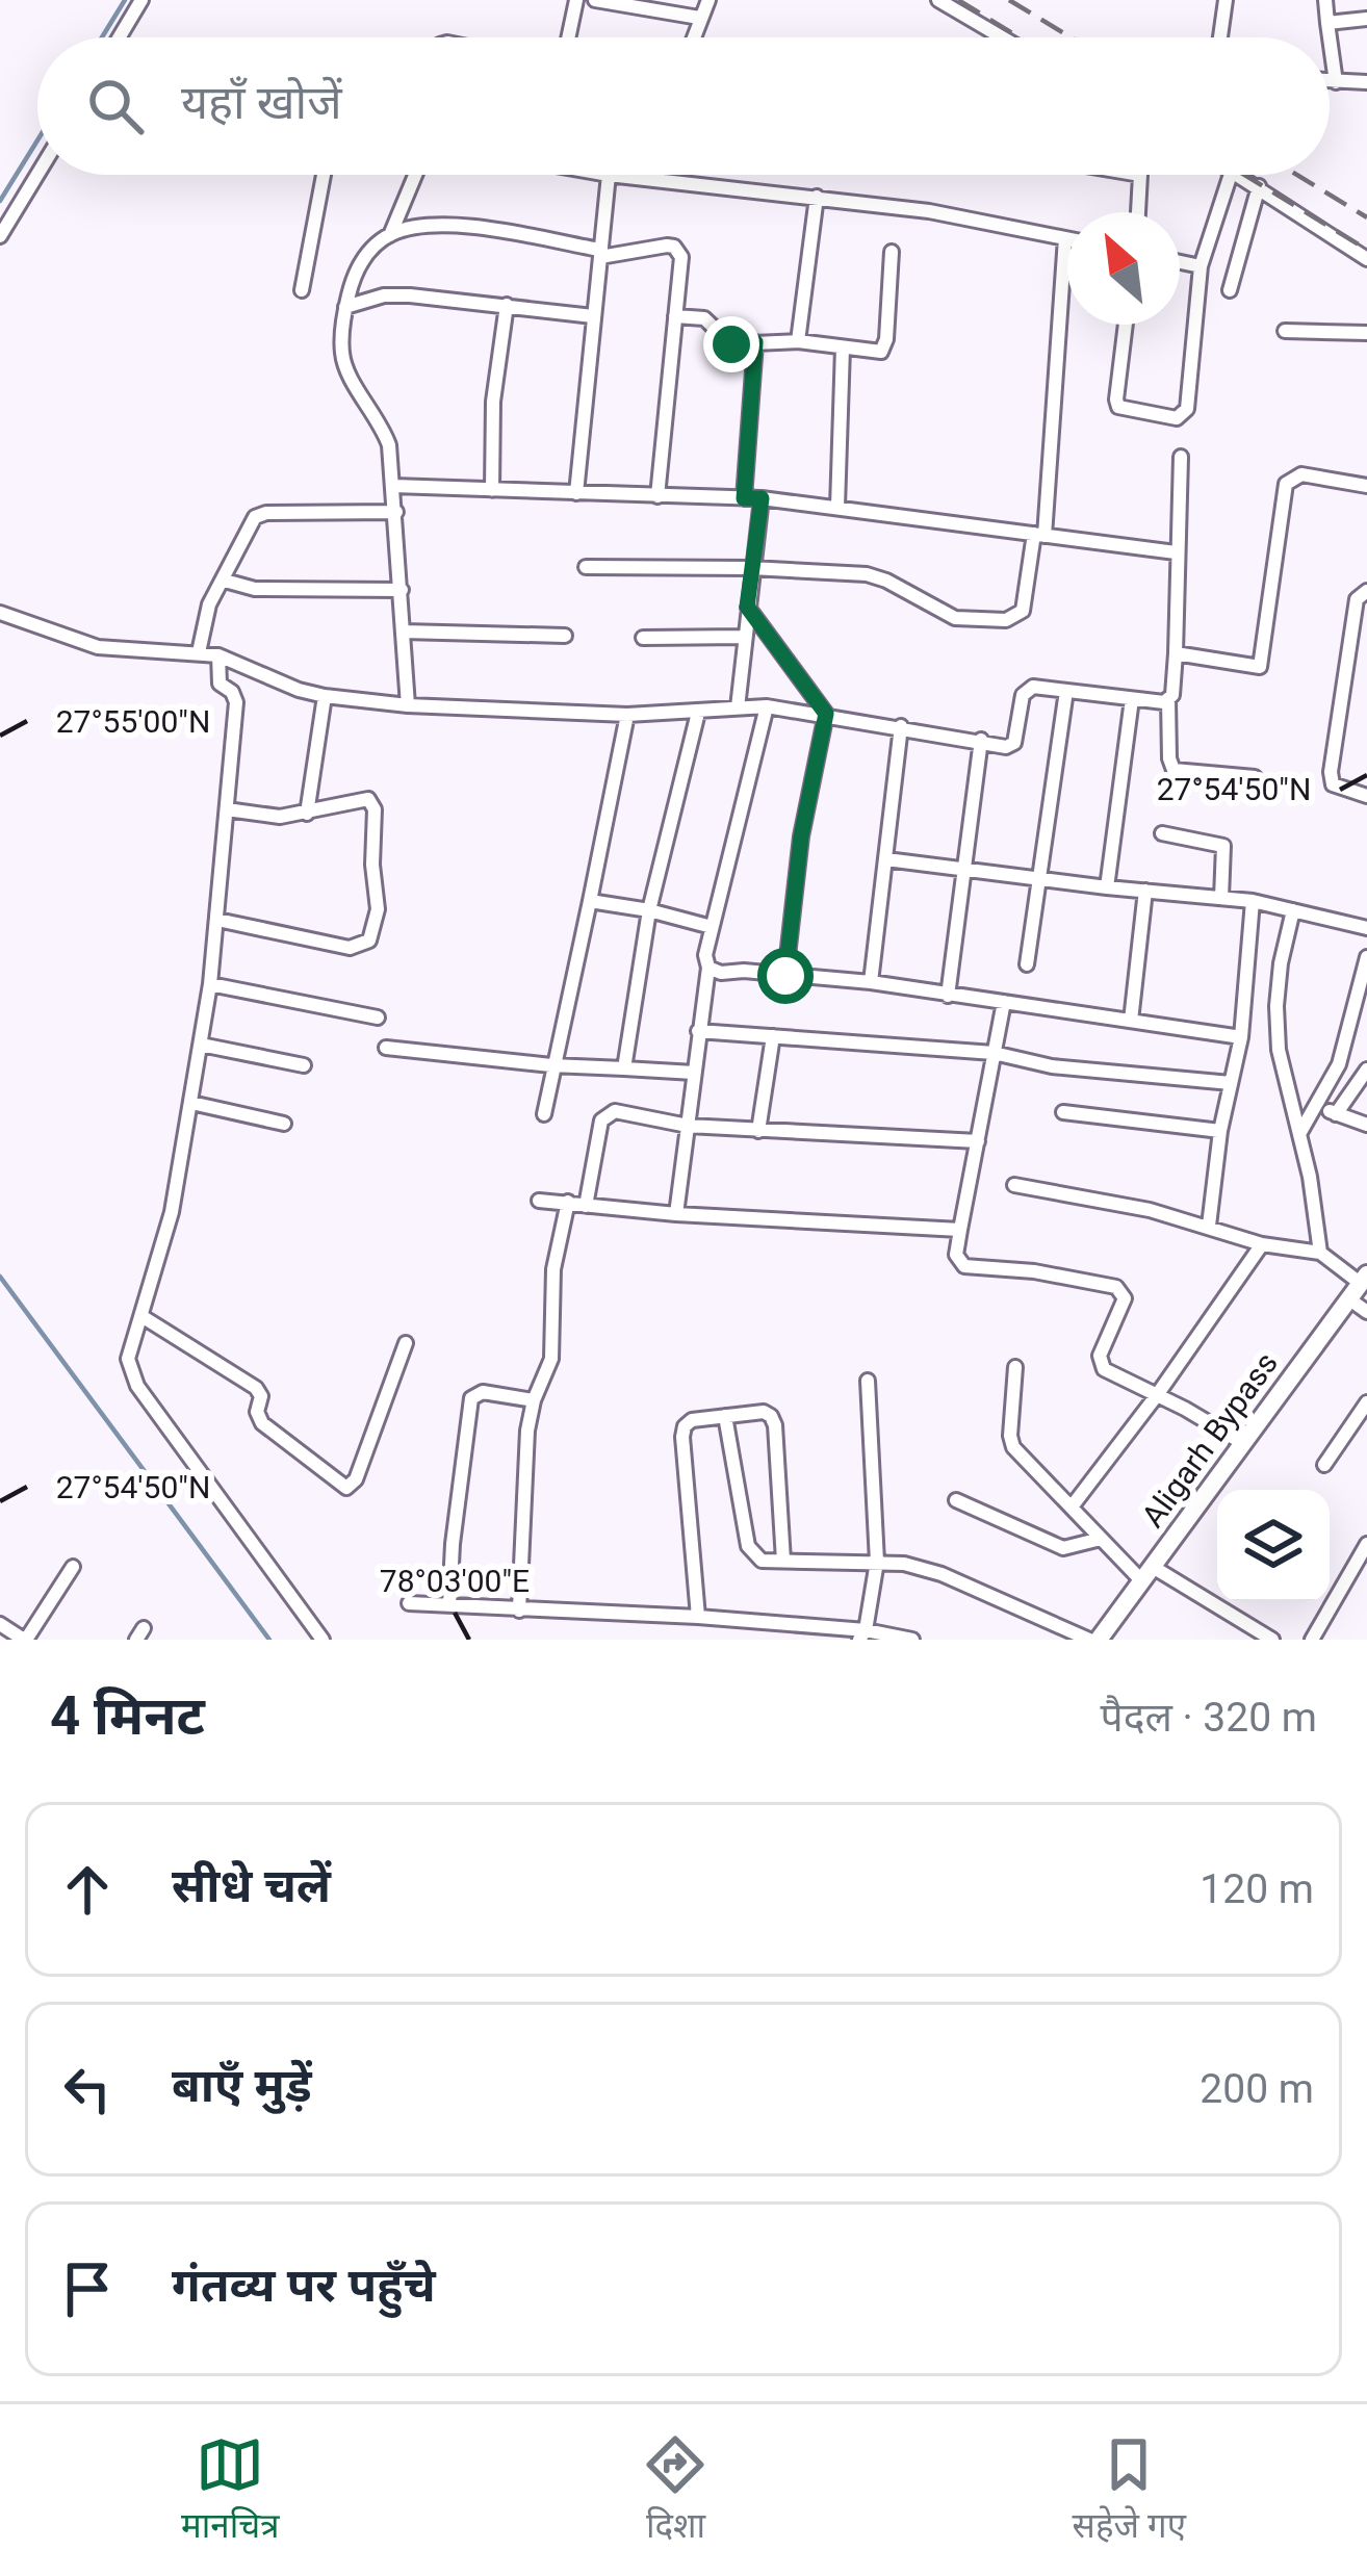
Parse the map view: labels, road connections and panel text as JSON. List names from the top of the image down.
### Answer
{
  "streets": {
    "main road": ["Aligarh Bypass"]
  },
  "north": "top left",
  "page": {
    "search": "यहाँ खोजें",
    "heading": ["4 मिनट", "पैदल · 320 m"],
    "list": [
      ["सीधे चलें", "120 m"],
      ["बाएँ मुड़ें", "200 m"],
      "गंतव्य पर पहुँचे"
    ],
    "nav": ["मानचित्र", "दिशा", "सहेजे गए"]
  },
  "coordinates": ["27°55'00\"N", "27°54'50\"N", "78°03'00\"E"]
}
